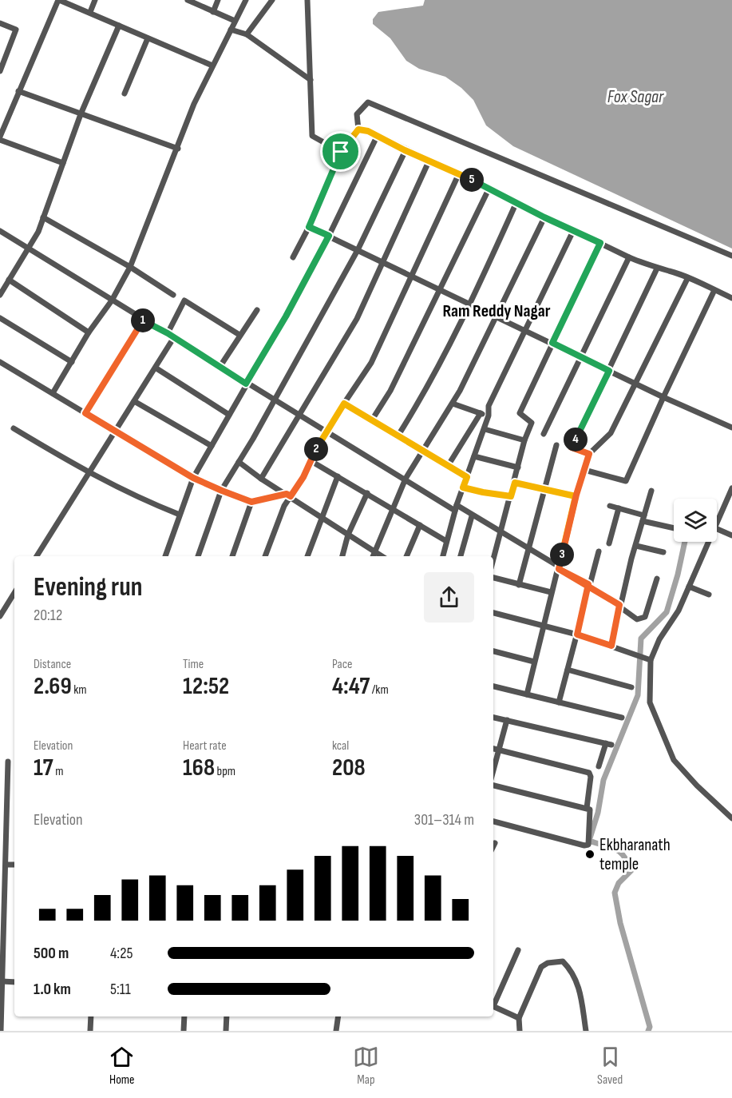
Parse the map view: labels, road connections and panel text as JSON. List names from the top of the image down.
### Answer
{
  "districts": ["Ram Reddy Nagar"],
  "water": ["Fox Sagar"],
  "places": ["Ekbharanath temple"],
  "page": {
    "pins": [
      "5",
      "1",
      "4",
      "2",
      "3"
    ],
    "heading": ["Evening run", "20:12"],
    "stats": [
      ["Distance", "2.69 km"],
      ["Time", "12:52"],
      ["Pace", "4:47 /km"],
      ["Elevation", "17 m"],
      ["Heart rate", "168 bpm"],
      ["kcal", "208"]
    ],
    "chart": ["Elevation", "301–314 m"],
    "list": [
      {
        "name": "500 m",
        "note": "4:25"
      },
      {
        "name": "1.0 km",
        "note": "5:11"
      }
    ],
    "tabs": ["Home", "Map", "Saved"]
  }
}
